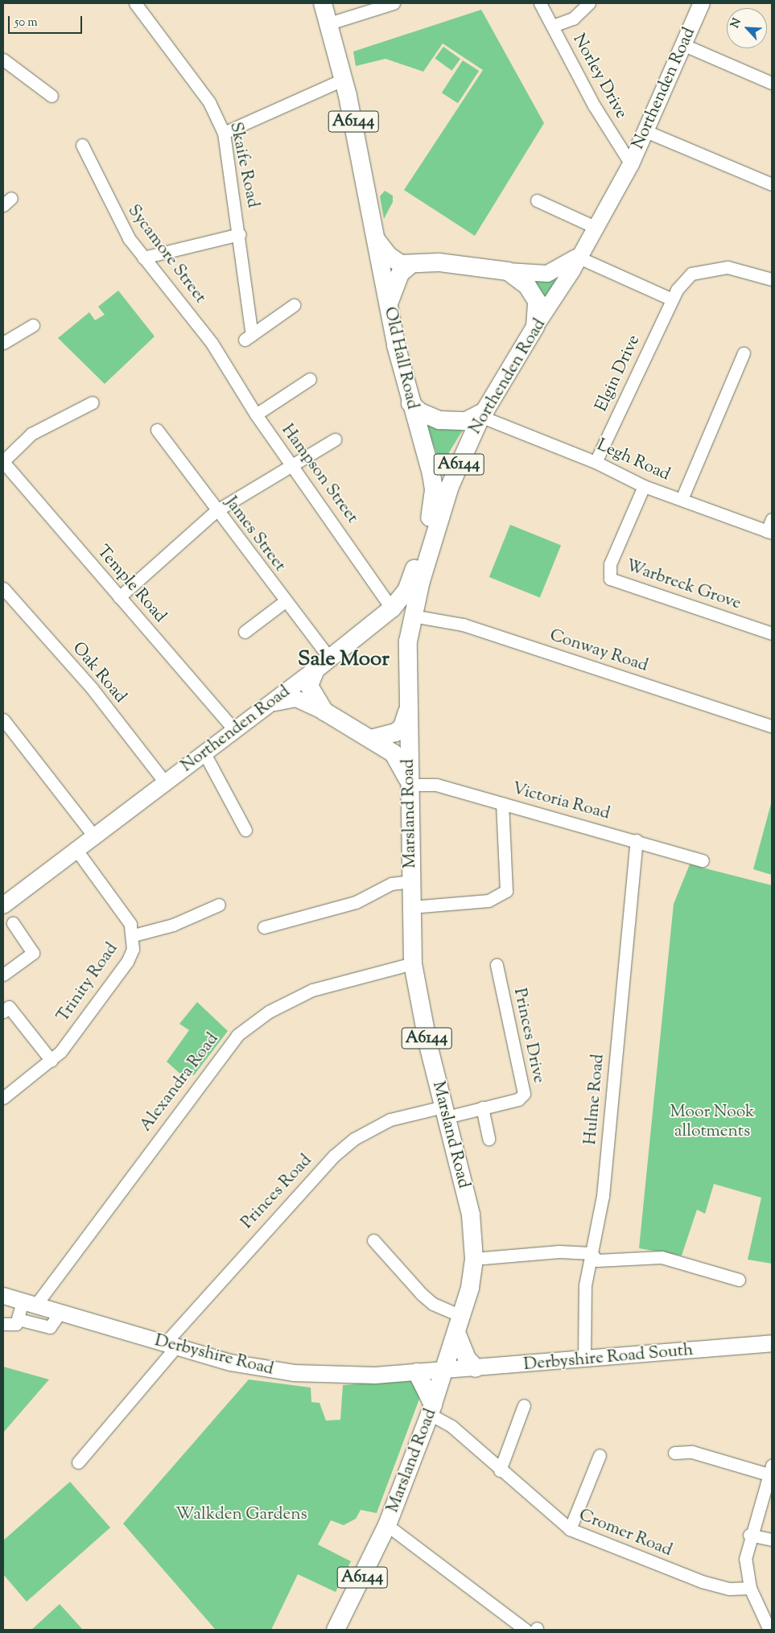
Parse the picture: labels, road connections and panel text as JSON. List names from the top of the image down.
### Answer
{
  "streets": {
    "main road": [
      "Northenden Road",
      "A6144",
      "Old Hall Road",
      "Marsland Road",
      "Derbyshire Road",
      "Derbyshire Road South"
    ],
    "street": [
      "Norley Drive",
      "Skaife Road",
      "Sycamore Street",
      "Elgin Drive",
      "Legh Road",
      "Hampson Street",
      "James Street",
      "Temple Road",
      "Warbreck Grove",
      "Conway Road",
      "Oak Road",
      "Victoria Road",
      "Trinity Road",
      "Princes Drive",
      "Alexandra Road",
      "Hulme Road",
      "Princes Road",
      "Cromer Road"
    ]
  },
  "crossings": [
    ["Norley Drive", "Northenden Road"],
    ["Northenden Road", "A6144"],
    ["Northenden Road", "Old Hall Road"],
    ["Northenden Road", "Legh Road"],
    ["Northenden Road", "Hampson Street"],
    ["Northenden Road", "James Street"],
    ["Northenden Road", "Temple Road"],
    ["Northenden Road", "Conway Road"],
    ["Northenden Road", "Oak Road"],
    ["Northenden Road", "Marsland Road"],
    ["Northenden Road", "Trinity Road"],
    ["A6144", "Old Hall Road"],
    ["A6144", "Victoria Road"],
    ["A6144", "Marsland Road"],
    ["Sycamore Street", "Hampson Street"],
    ["Elgin Drive", "Legh Road"],
    ["Legh Road", "Warbreck Grove"],
    ["Conway Road", "Marsland Road"],
    ["Victoria Road", "Marsland Road"],
    ["Victoria Road", "Hulme Road"],
    ["Marsland Road", "Princes Drive"],
    ["Marsland Road", "Alexandra Road"],
    ["Marsland Road", "Princes Road"],
    ["Marsland Road", "Derbyshire Road"],
    ["Marsland Road", "Derbyshire Road South"],
    ["Marsland Road", "Cromer Road"],
    ["Princes Drive", "Princes Road"],
    ["Alexandra Road", "Derbyshire Road"],
    ["Hulme Road", "Derbyshire Road South"],
    ["Princes Road", "Derbyshire Road"],
    ["Derbyshire Road", "Derbyshire Road South"]
  ],
  "districts": ["Sale Moor"],
  "parks": ["Moor Nook allotments", "Walkden Gardens"],
  "scale_bar": "50 m",
  "north": "top left"
}
